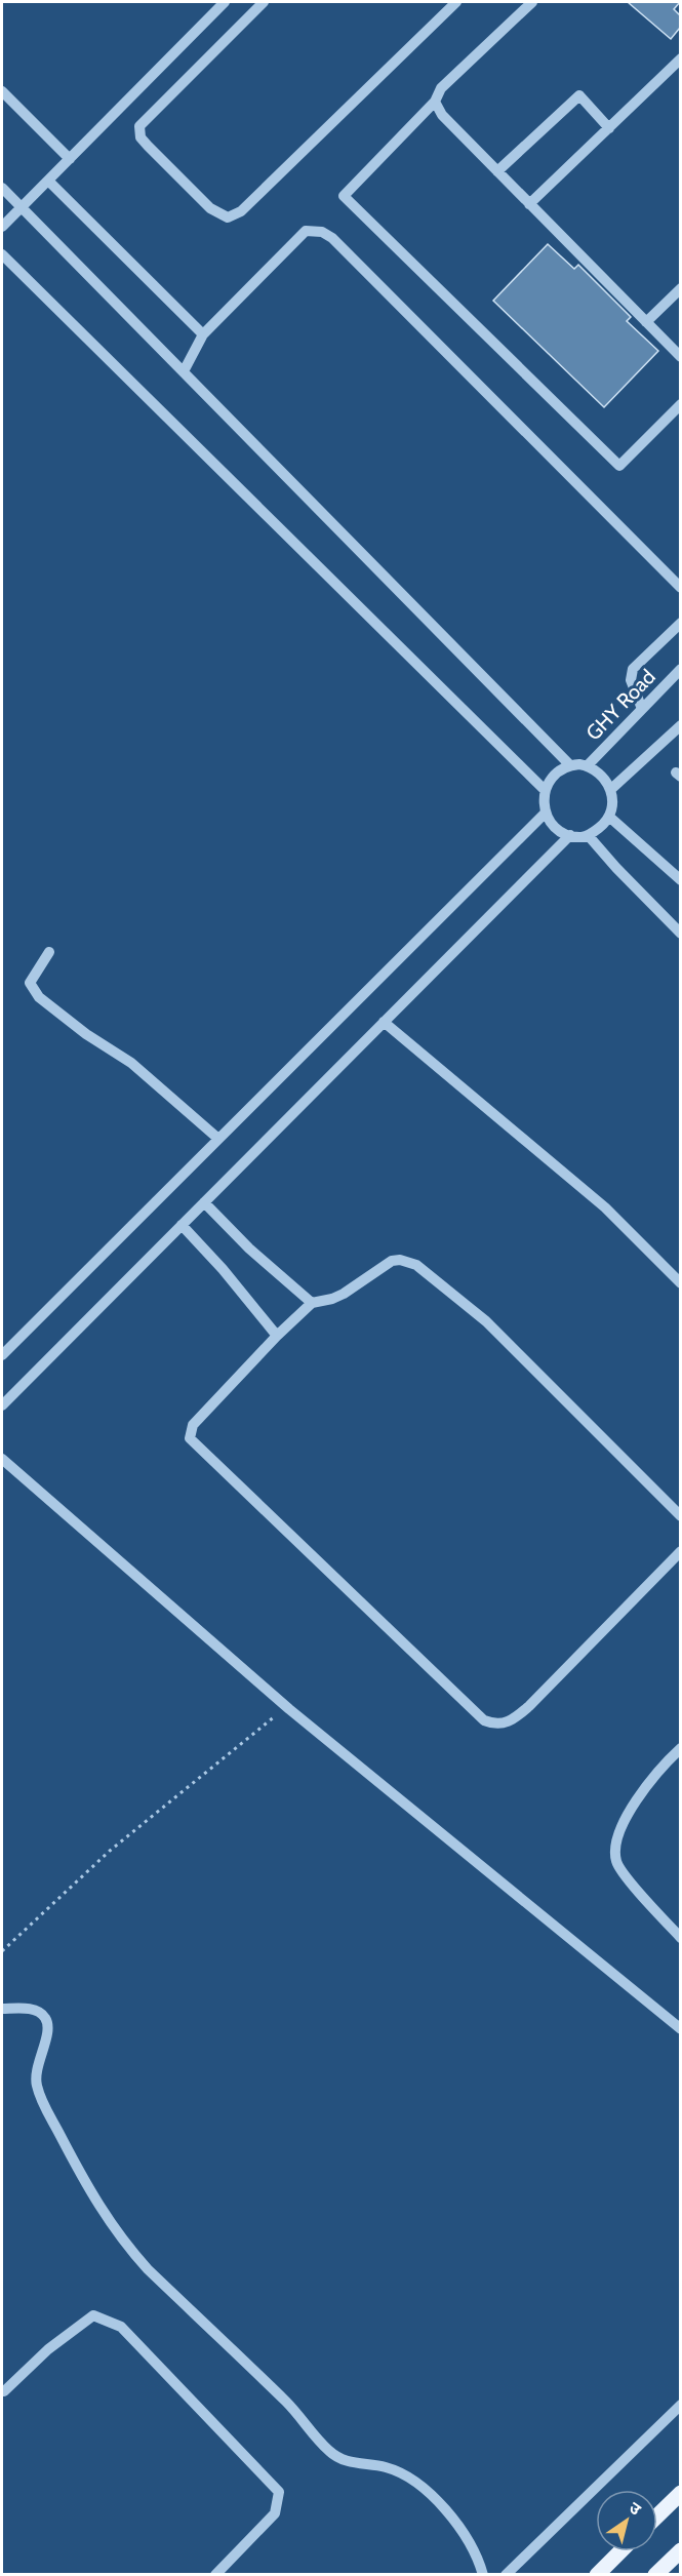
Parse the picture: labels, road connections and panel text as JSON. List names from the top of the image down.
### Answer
{
  "streets": {
    "street": ["GHY Road"]
  },
  "north": "top right"
}
